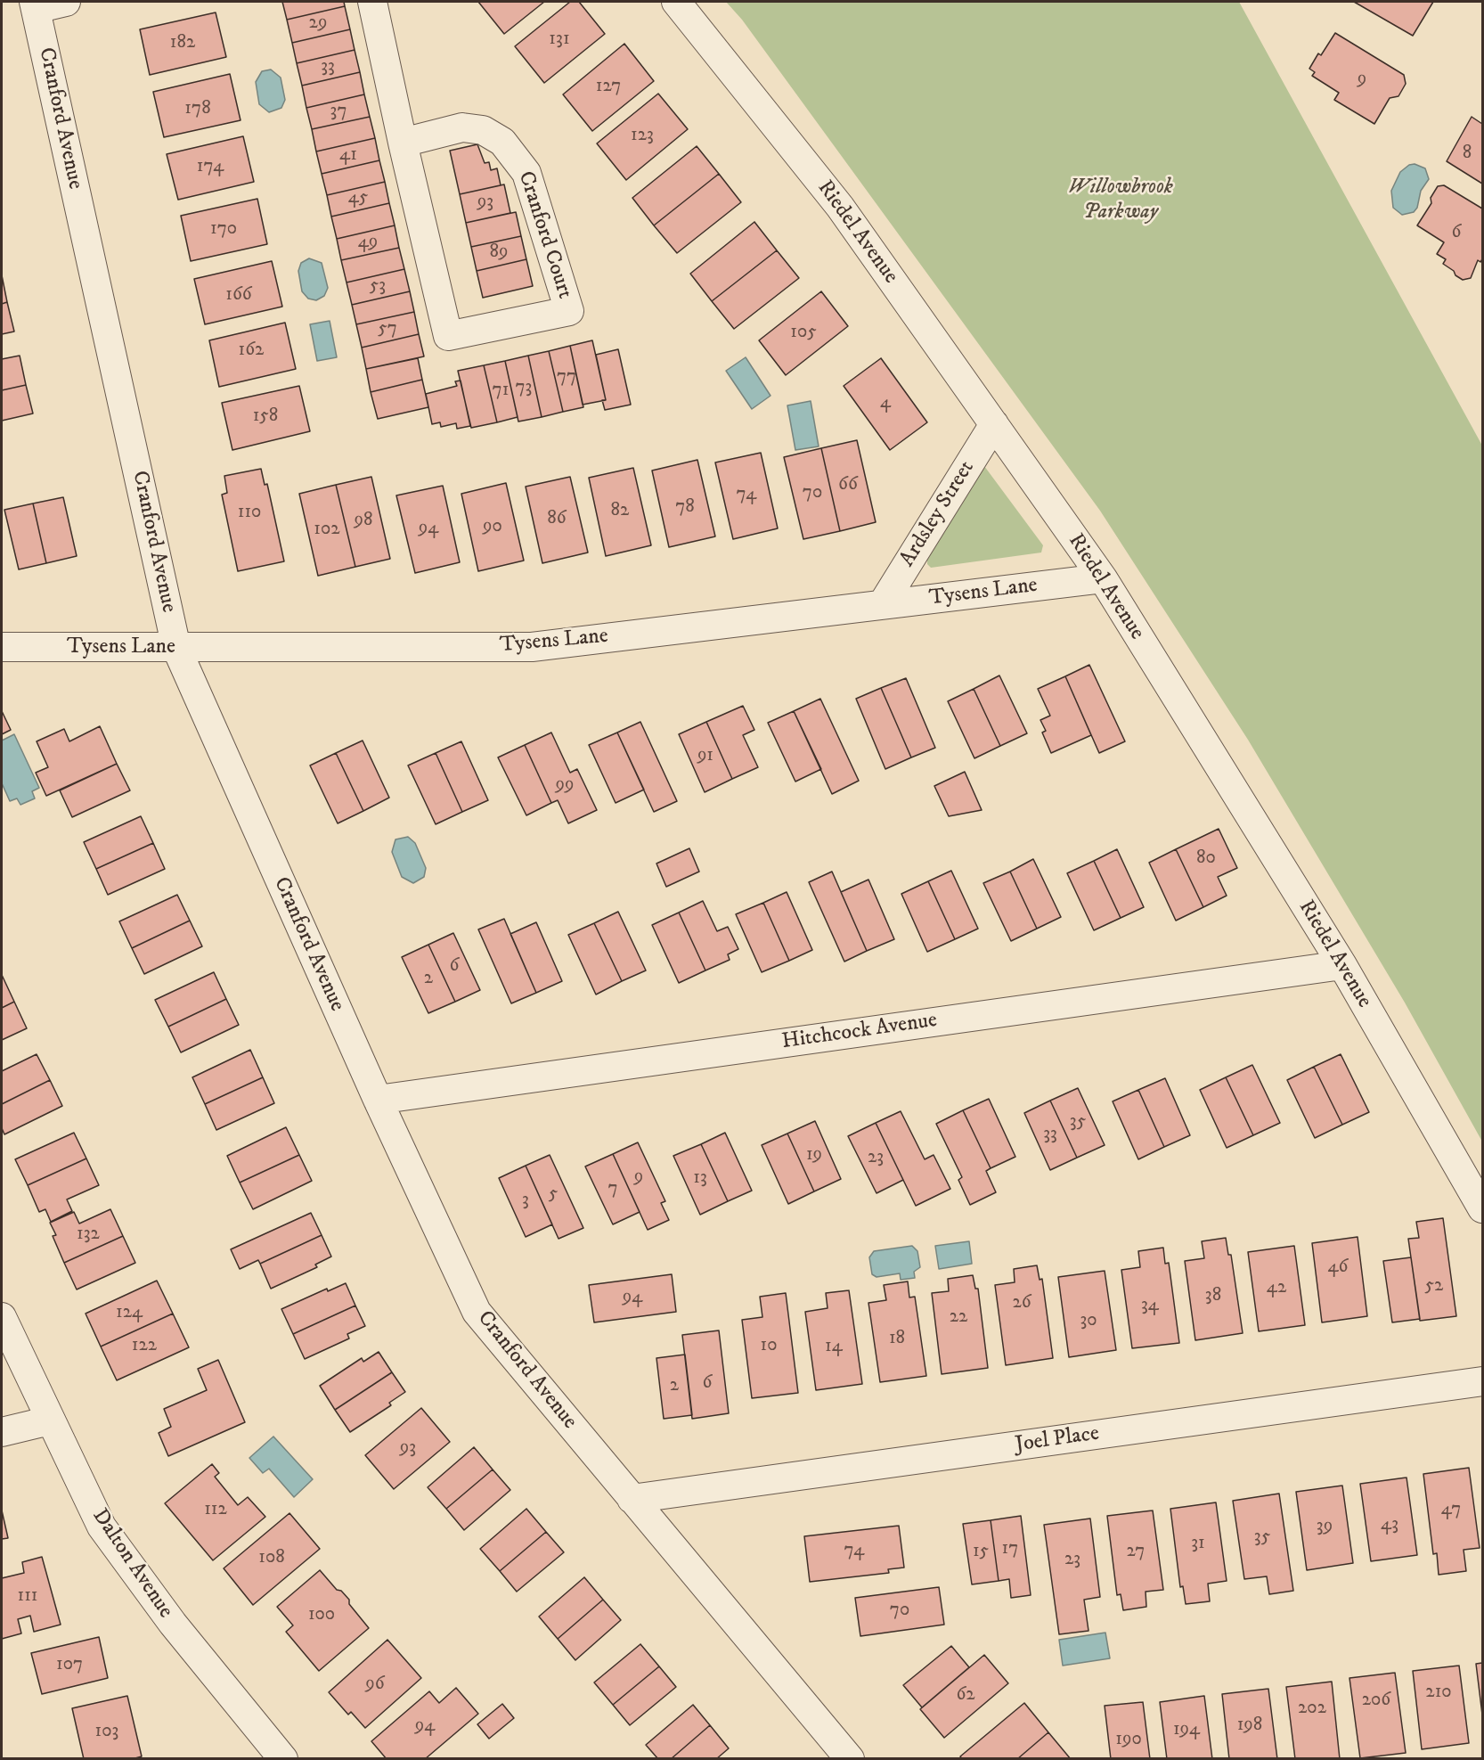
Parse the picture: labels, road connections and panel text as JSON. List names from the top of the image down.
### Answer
{
  "streets": {
    "street": [
      "Cranford Avenue",
      "Riedel Avenue",
      "Cranford Court",
      "Ardsley Street",
      "Tysens Lane",
      "Hitchcock Avenue",
      "Joel Place",
      "Dalton Avenue"
    ]
  },
  "crossings": [
    ["Cranford Avenue", "Tysens Lane"],
    ["Cranford Avenue", "Hitchcock Avenue"],
    ["Cranford Avenue", "Joel Place"],
    ["Riedel Avenue", "Ardsley Street"],
    ["Riedel Avenue", "Tysens Lane"],
    ["Riedel Avenue", "Hitchcock Avenue"],
    ["Ardsley Street", "Tysens Lane"]
  ],
  "parks": ["Willowbrook Parkway"],
  "house_numbers": [
    "29",
    "131",
    "182",
    "33",
    "9",
    "127",
    "178",
    "37",
    "123",
    "8",
    "41",
    "174",
    "45",
    "93",
    "170",
    "6",
    "49",
    "89",
    "53",
    "166",
    "57",
    "105",
    "162",
    "77",
    "73",
    "71",
    "4",
    "158",
    "66",
    "70",
    "74",
    "78",
    "82",
    "110",
    "86",
    "98",
    "90",
    "94",
    "102",
    "91",
    "99",
    "80",
    "6",
    "2",
    "35",
    "33",
    "19",
    "23",
    "9",
    "13",
    "7",
    "5",
    "3",
    "132",
    "46",
    "52",
    "42",
    "38",
    "94",
    "26",
    "34",
    "124",
    "22",
    "30",
    "18",
    "122",
    "10",
    "14",
    "6",
    "2",
    "93",
    "112",
    "47",
    "43",
    "39",
    "35",
    "31",
    "17",
    "74",
    "15",
    "27",
    "108",
    "23",
    "111",
    "70",
    "100",
    "107",
    "96",
    "210",
    "62",
    "206",
    "202",
    "198",
    "94",
    "194",
    "103",
    "190"
  ]
}
